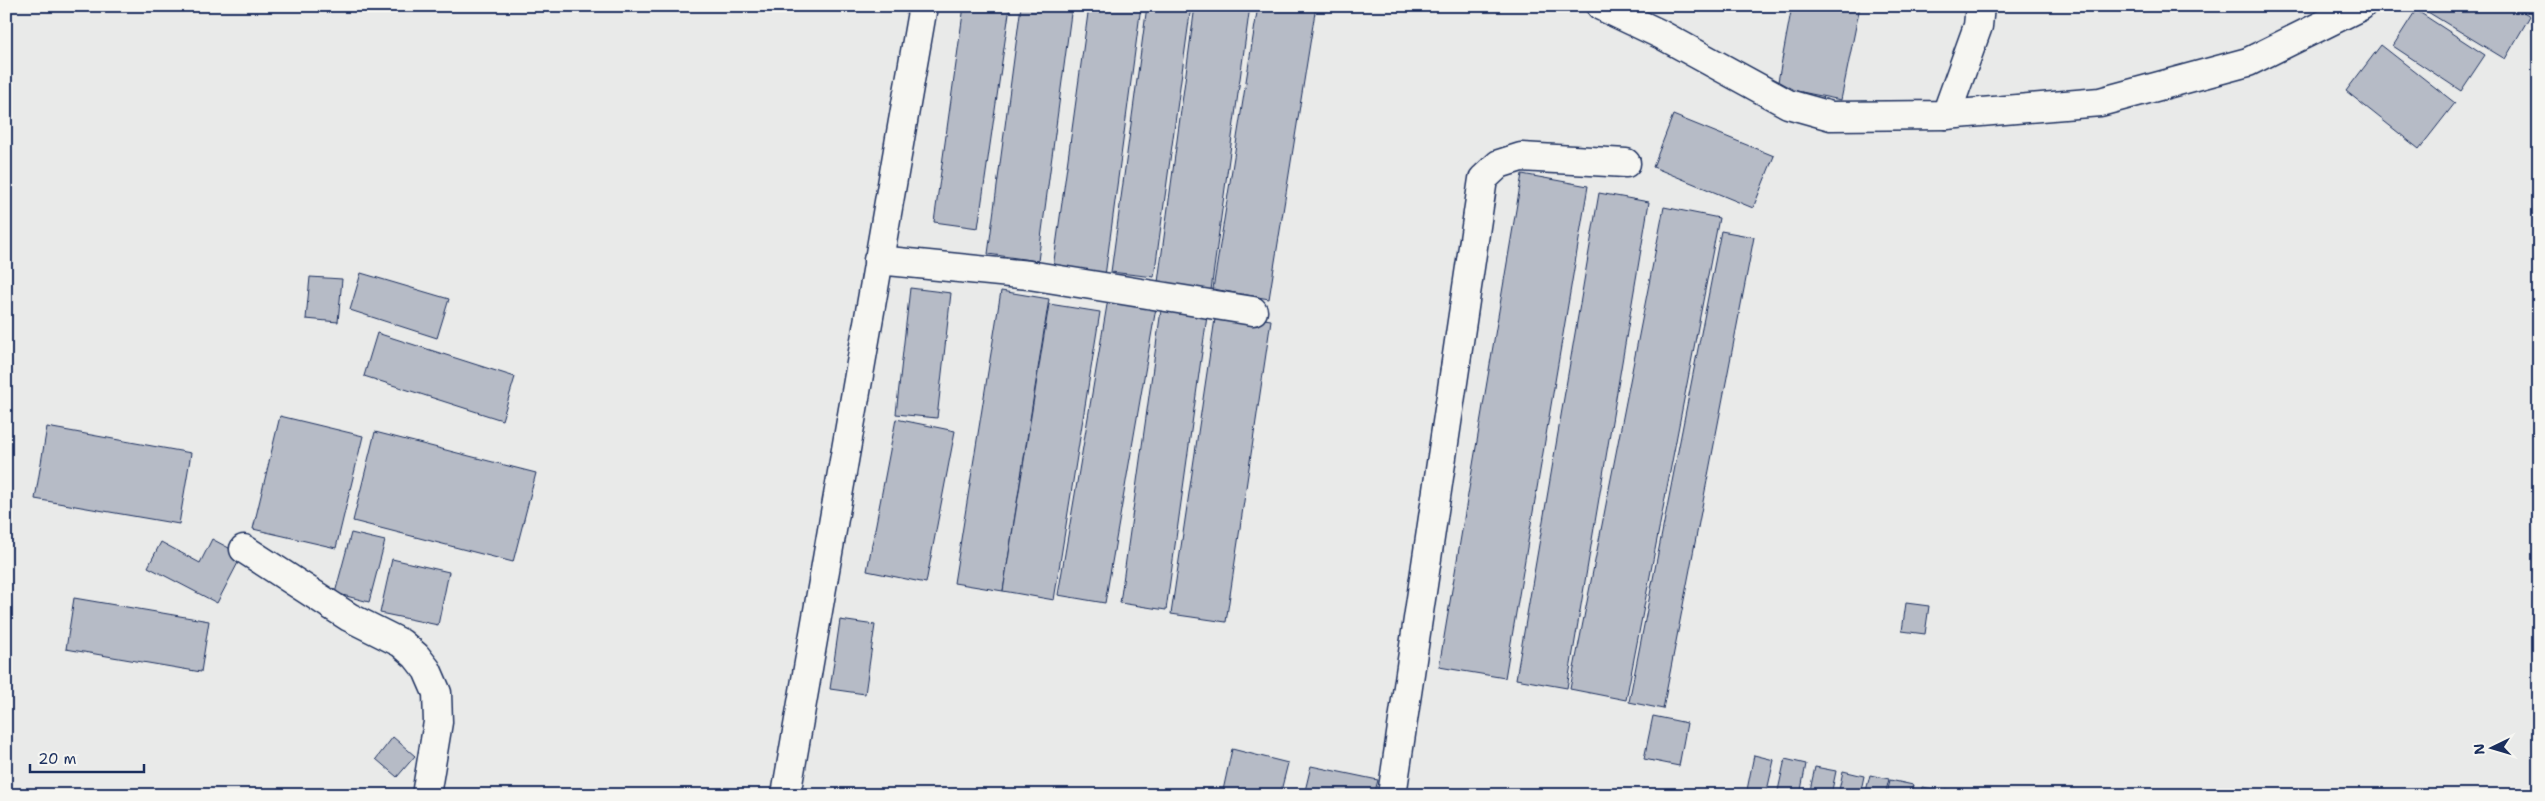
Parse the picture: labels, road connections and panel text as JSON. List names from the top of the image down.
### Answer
{
  "scale_bar": "20 m",
  "north": "left"
}
